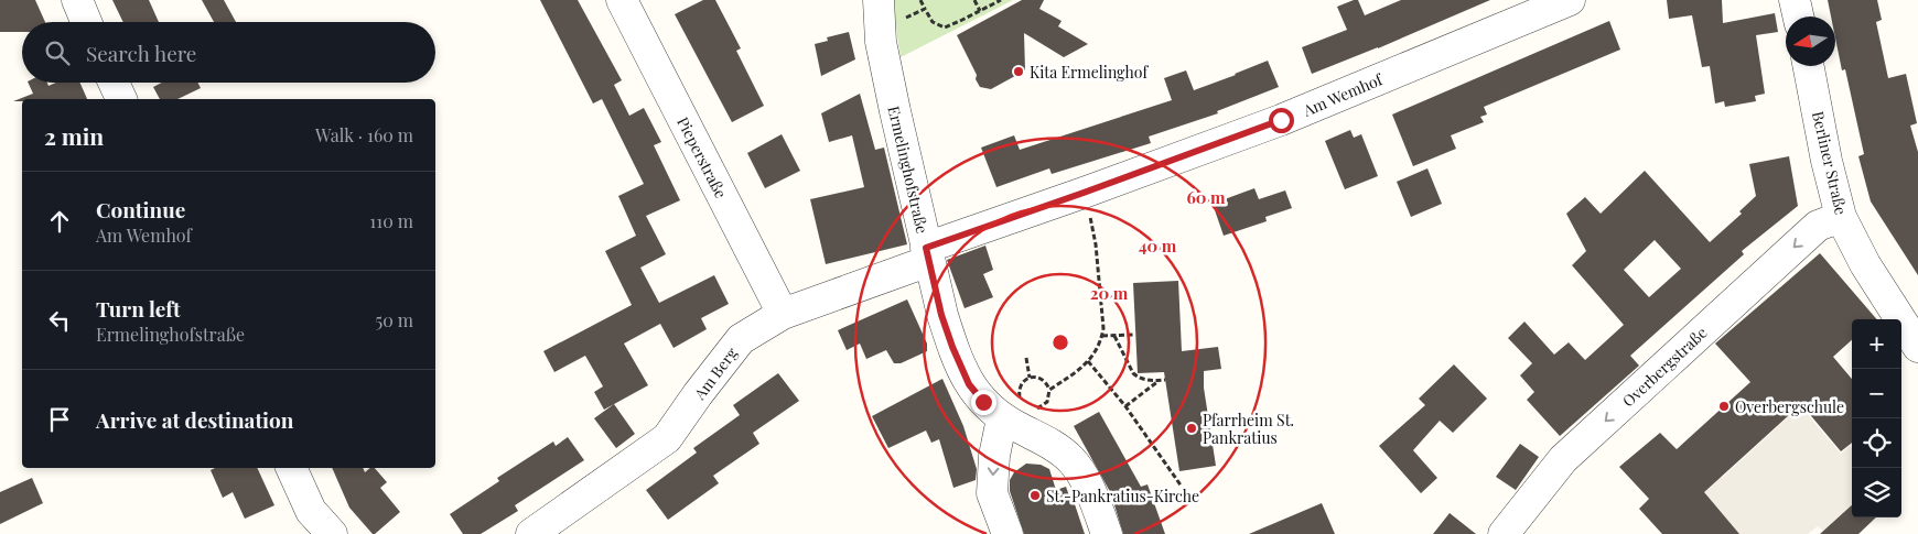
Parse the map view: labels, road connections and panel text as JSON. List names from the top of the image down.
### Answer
{
  "streets": {
    "street": [
      "Am Wemhof",
      "Pieperstraße",
      "Berliner Straße",
      "Ermelinghofstraße",
      "Overbergstraße",
      "Am Berg"
    ]
  },
  "crossings": [
    ["Am Wemhof", "Ermelinghofstraße"],
    ["Am Wemhof", "Am Berg"],
    ["Pieperstraße", "Am Berg"],
    ["Berliner Straße", "Overbergstraße"],
    ["Ermelinghofstraße", "Am Berg"]
  ],
  "one_way": ["Overbergstraße"],
  "places": [
    "Kita Ermelinghof",
    "Overbergschule",
    "Pfarrheim St. Pankratius",
    "St.-Pankratius-Kirche"
  ],
  "north": "left",
  "page": {
    "search": "Search here",
    "heading": ["2 min", "Walk · 160 m"],
    "list": [
      ["Continue", "Am Wemhof", "110 m"],
      ["Turn left", "Ermelinghofstraße", "50 m"],
      "Arrive at destination"
    ],
    "map_buttons": ["+", "−"]
  },
  "rings": ["60 m", "40 m", "20 m"]
}
